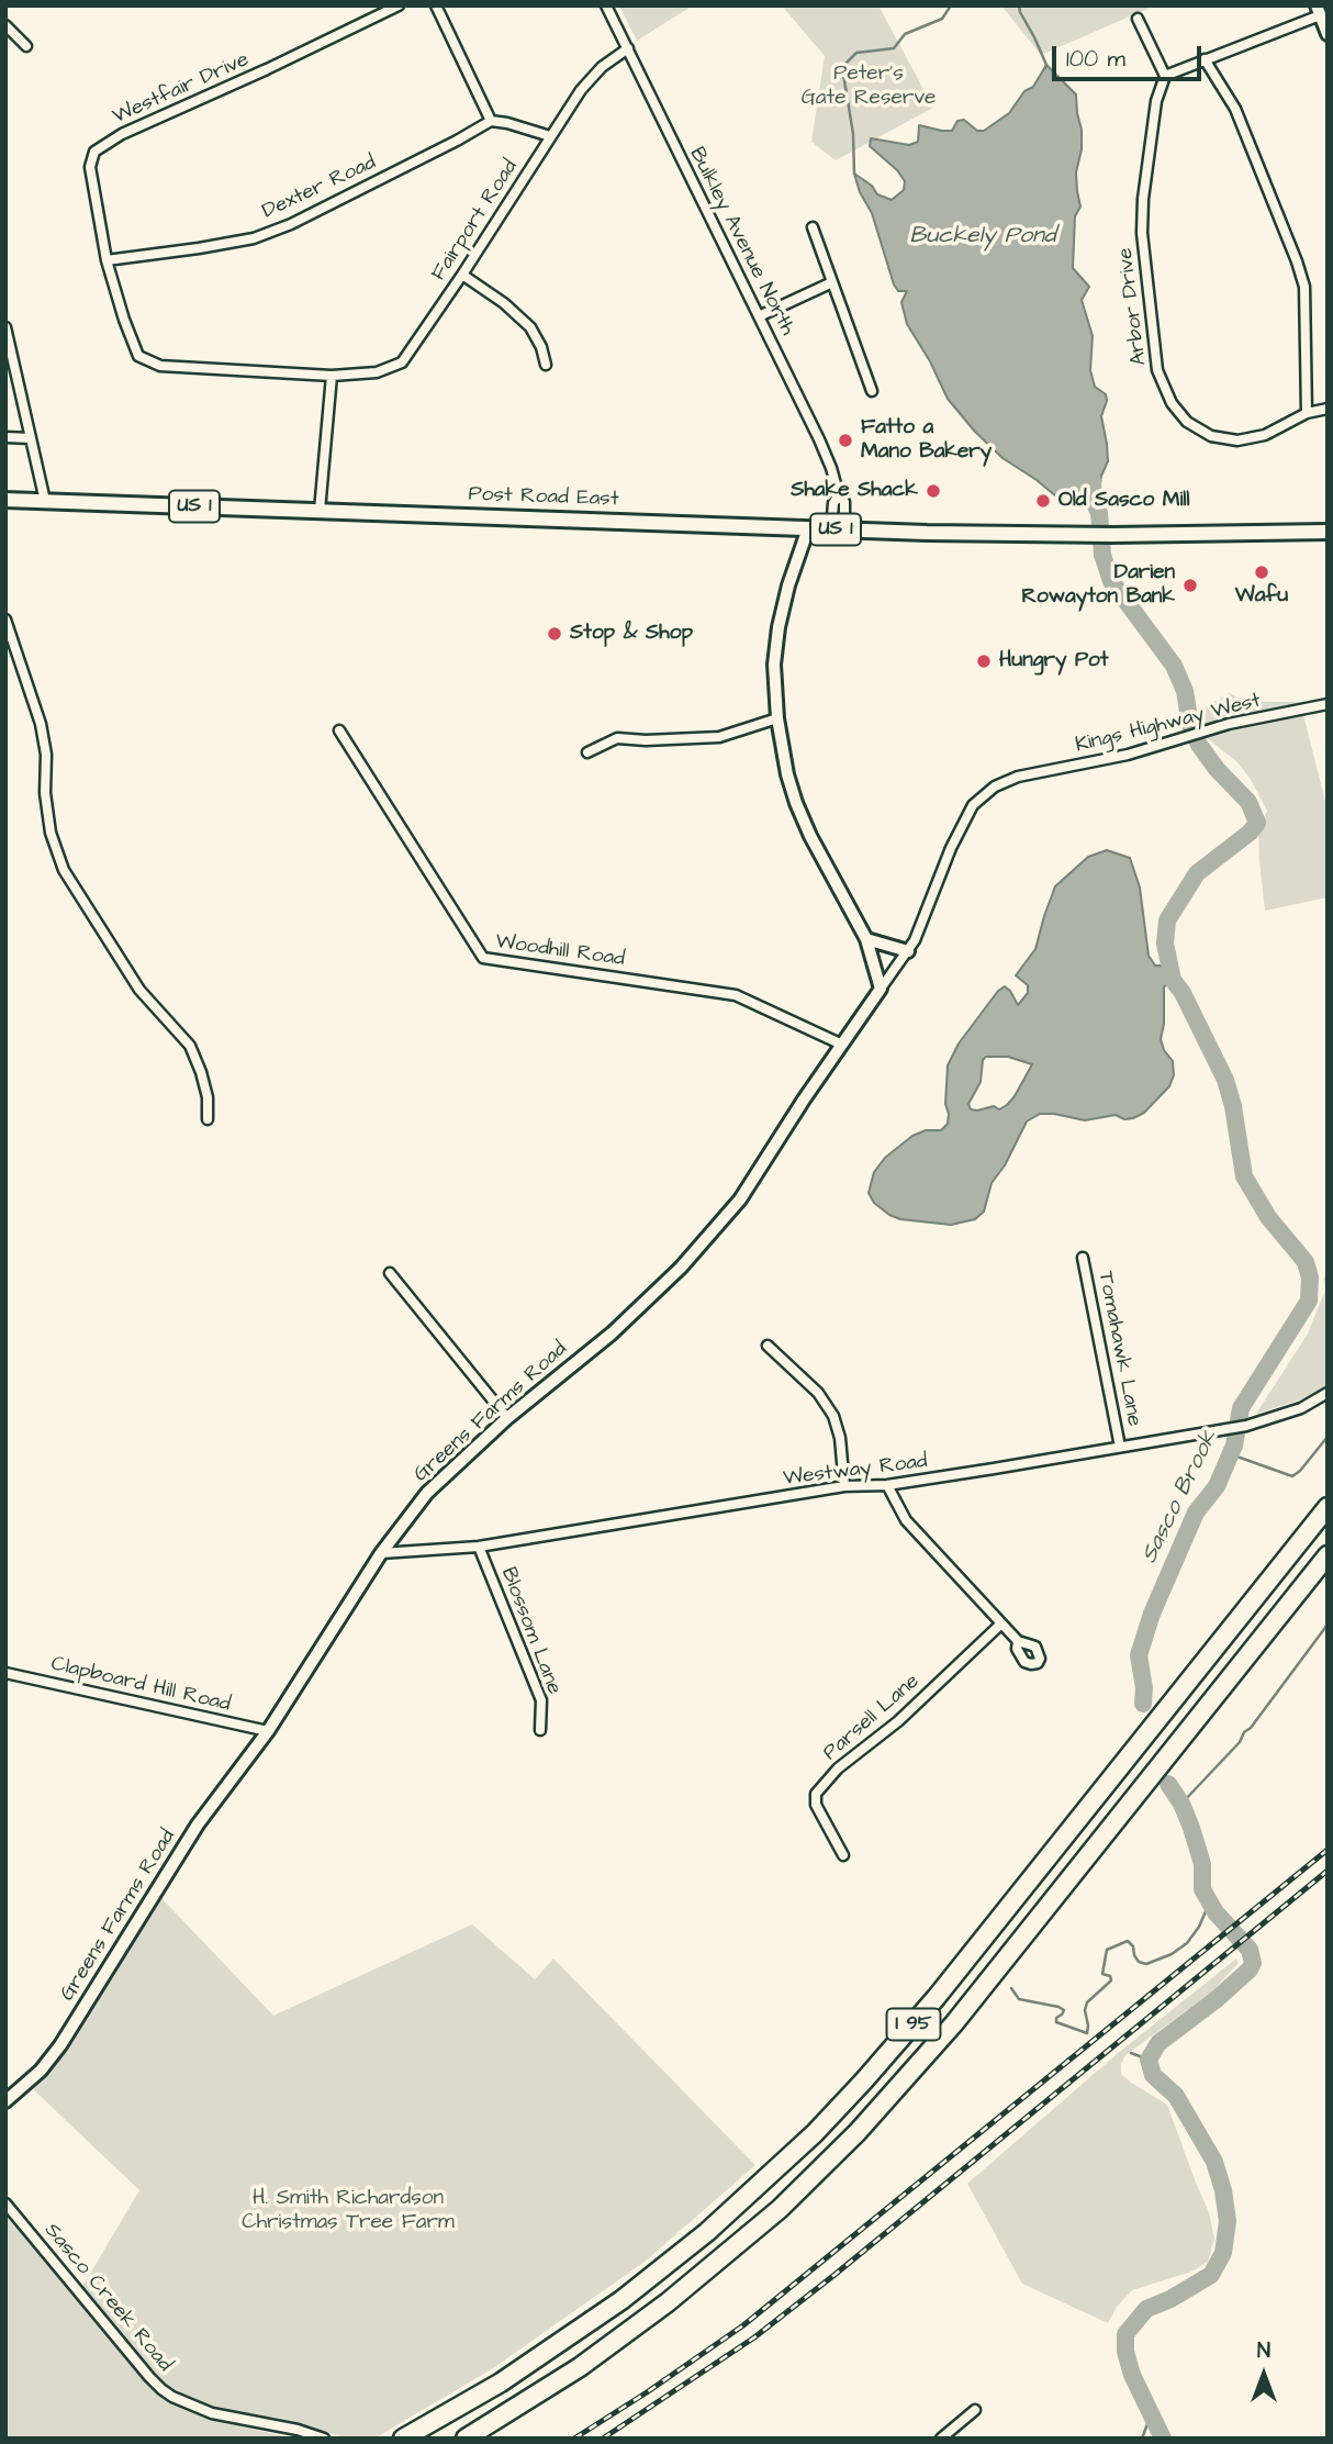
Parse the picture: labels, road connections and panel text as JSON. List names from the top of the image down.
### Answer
{
  "streets": {
    "highway": ["I 95"],
    "main road": ["Post Road East", "US 1"],
    "street": [
      "Westfair Drive",
      "Dexter Road",
      "Fairport Road",
      "Bulkley Avenue North",
      "Arbor Drive",
      "Kings Highway West",
      "Woodhill Road",
      "Tomahawk Lane",
      "Greens Farms Road",
      "Westway Road",
      "Blossom Lane",
      "Clapboard Hill Road",
      "Parsell Lane",
      "Sasco Creek Road"
    ]
  },
  "crossings": [
    ["Westfair Drive", "Dexter Road"],
    ["Westfair Drive", "Fairport Road"],
    ["Fairport Road", "Bulkley Avenue North"],
    ["Bulkley Avenue North", "Post Road East"],
    ["Kings Highway West", "Greens Farms Road"],
    ["Woodhill Road", "Greens Farms Road"],
    ["Tomahawk Lane", "Westway Road"],
    ["Greens Farms Road", "Westway Road"],
    ["Greens Farms Road", "Clapboard Hill Road"],
    ["Westway Road", "Blossom Lane"]
  ],
  "water": ["Buckely Pond", "Sasco Brook"],
  "parks": ["Peter's Gate Reserve", "H. Smith Richardson Christmas Tree Farm"],
  "places": [
    "Fatto a Mano Bakery",
    "Shake Shack",
    "Old Sasco Mill",
    "Wafu",
    "Darien Rowayton Bank",
    "Stop & Shop",
    "Hungry Pot"
  ],
  "scale_bar": "100 m",
  "north": "top"
}
